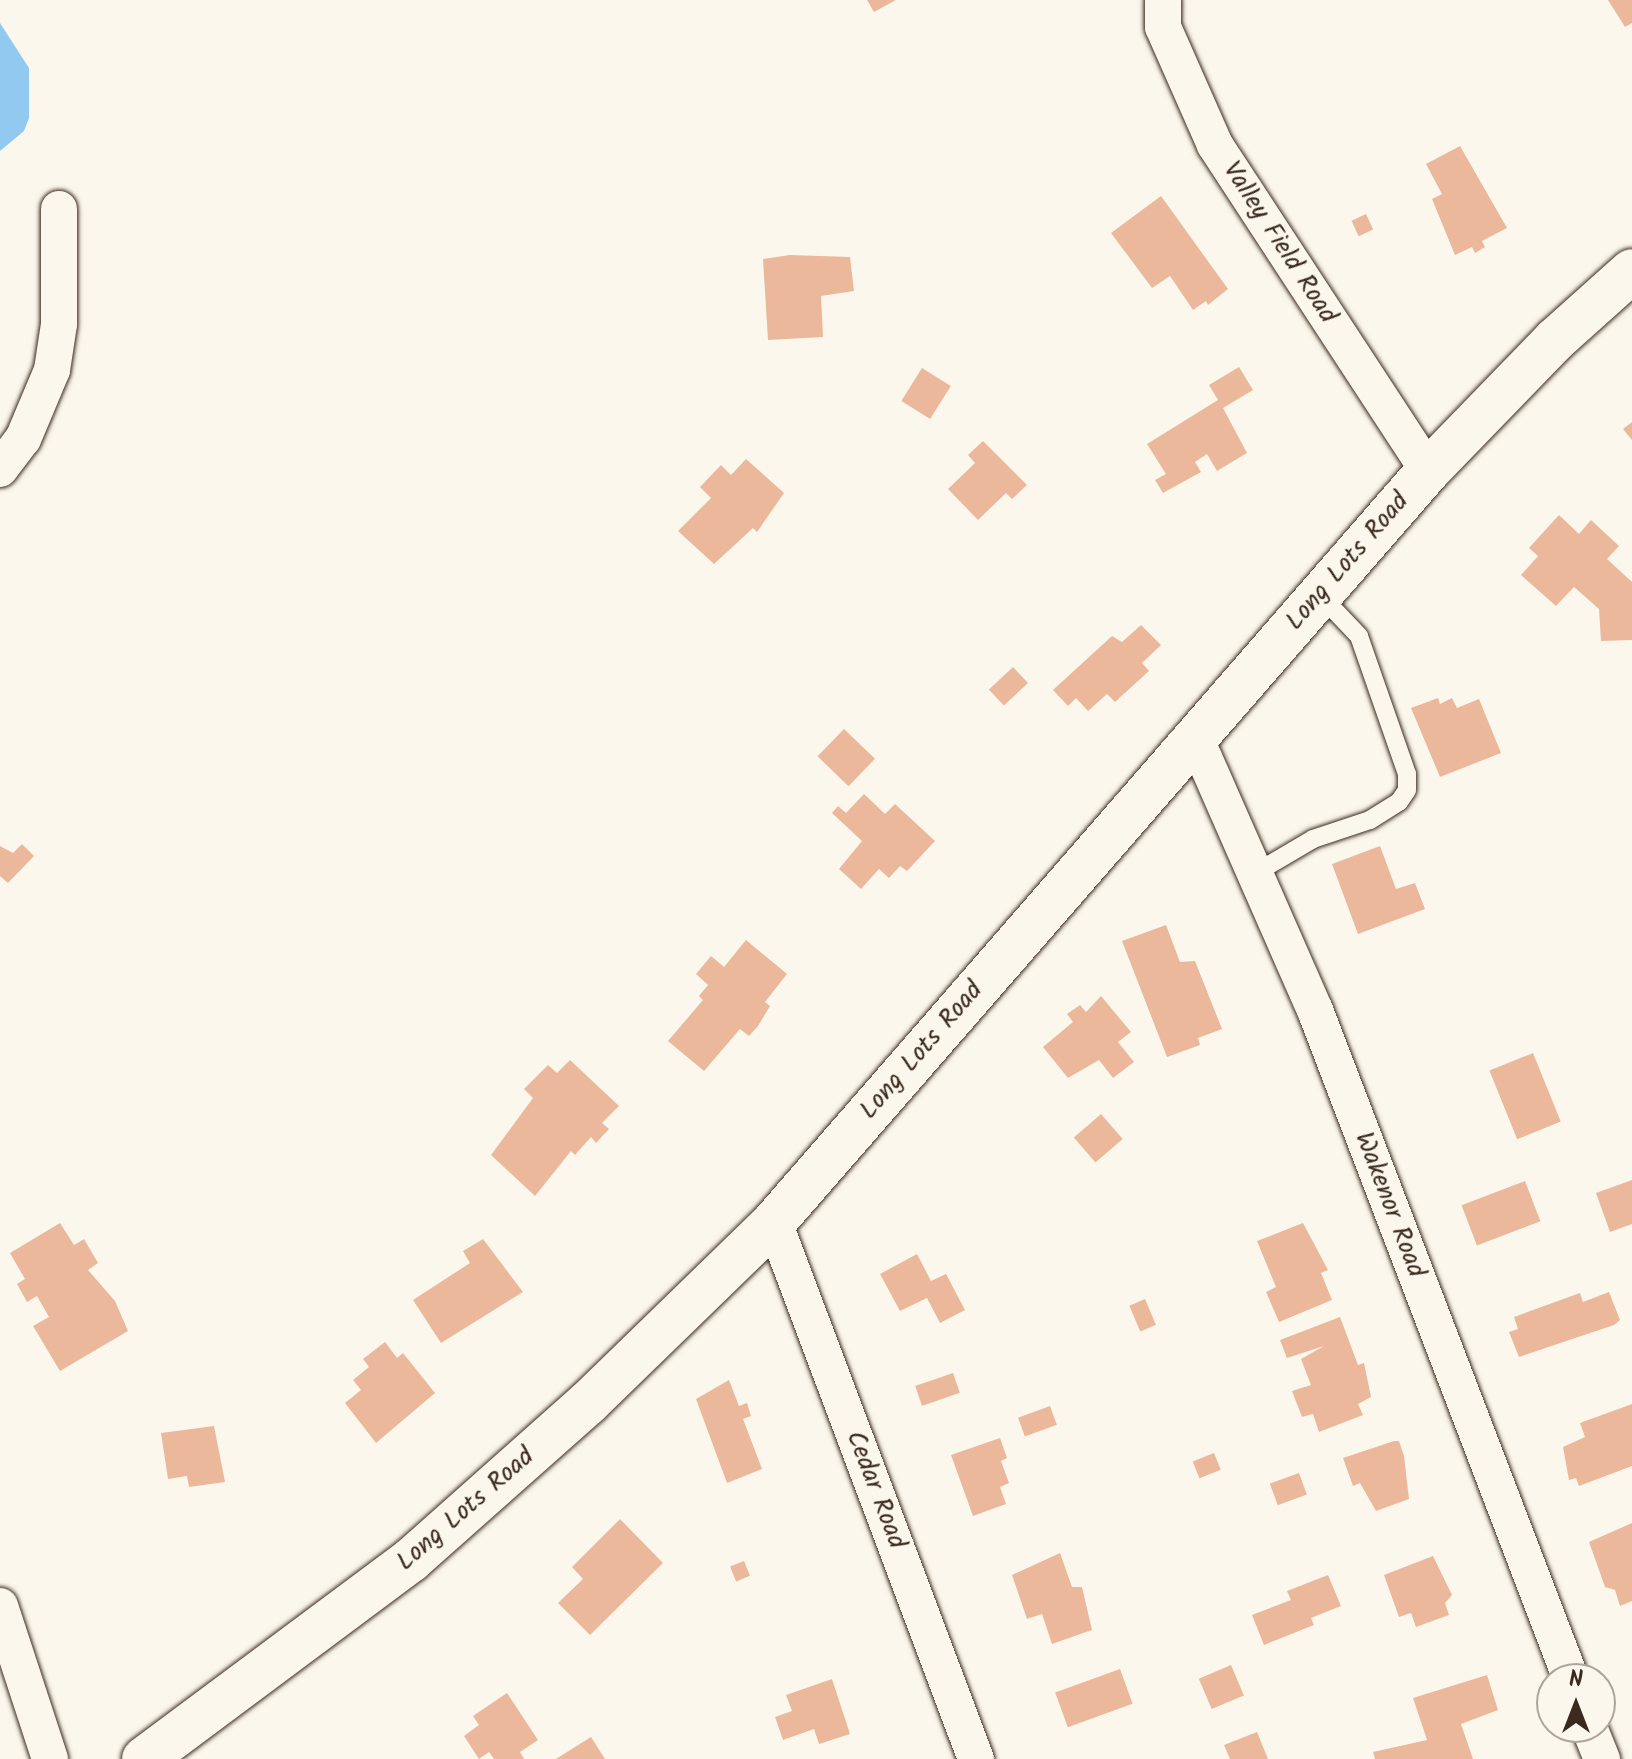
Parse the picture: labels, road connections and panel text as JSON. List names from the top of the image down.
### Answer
{
  "streets": {
    "main road": ["Long Lots Road"],
    "street": ["Valley Field Road", "Wakenor Road", "Cedar Road"]
  },
  "crossings": [
    ["Valley Field Road", "Long Lots Road"],
    ["Long Lots Road", "Wakenor Road"],
    ["Long Lots Road", "Cedar Road"]
  ],
  "north": "top"
}
